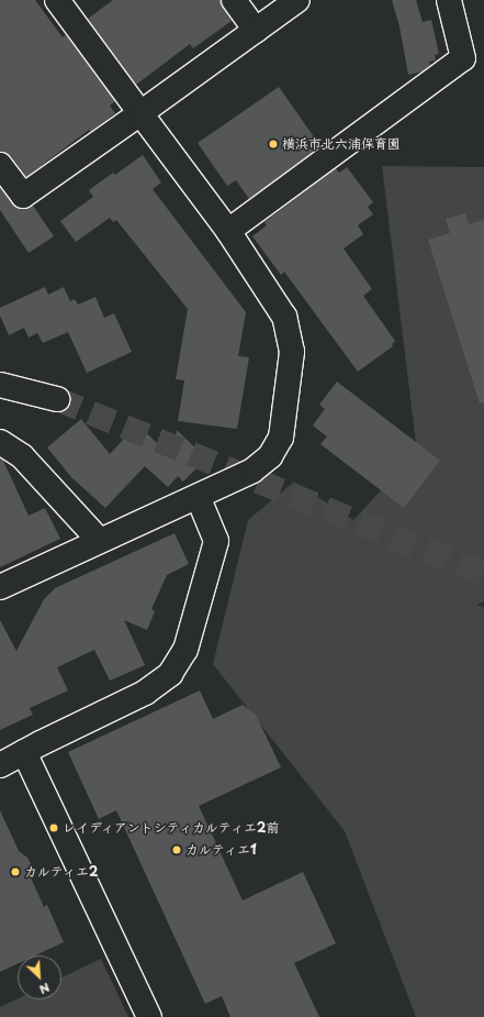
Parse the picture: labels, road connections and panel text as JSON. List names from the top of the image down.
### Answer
{
  "places": [
    "横浜市北六浦保育園",
    "レイディアントシティカルティエ2前",
    "カルティエ1",
    "カルティエ2"
  ],
  "north": "bottom right"
}
